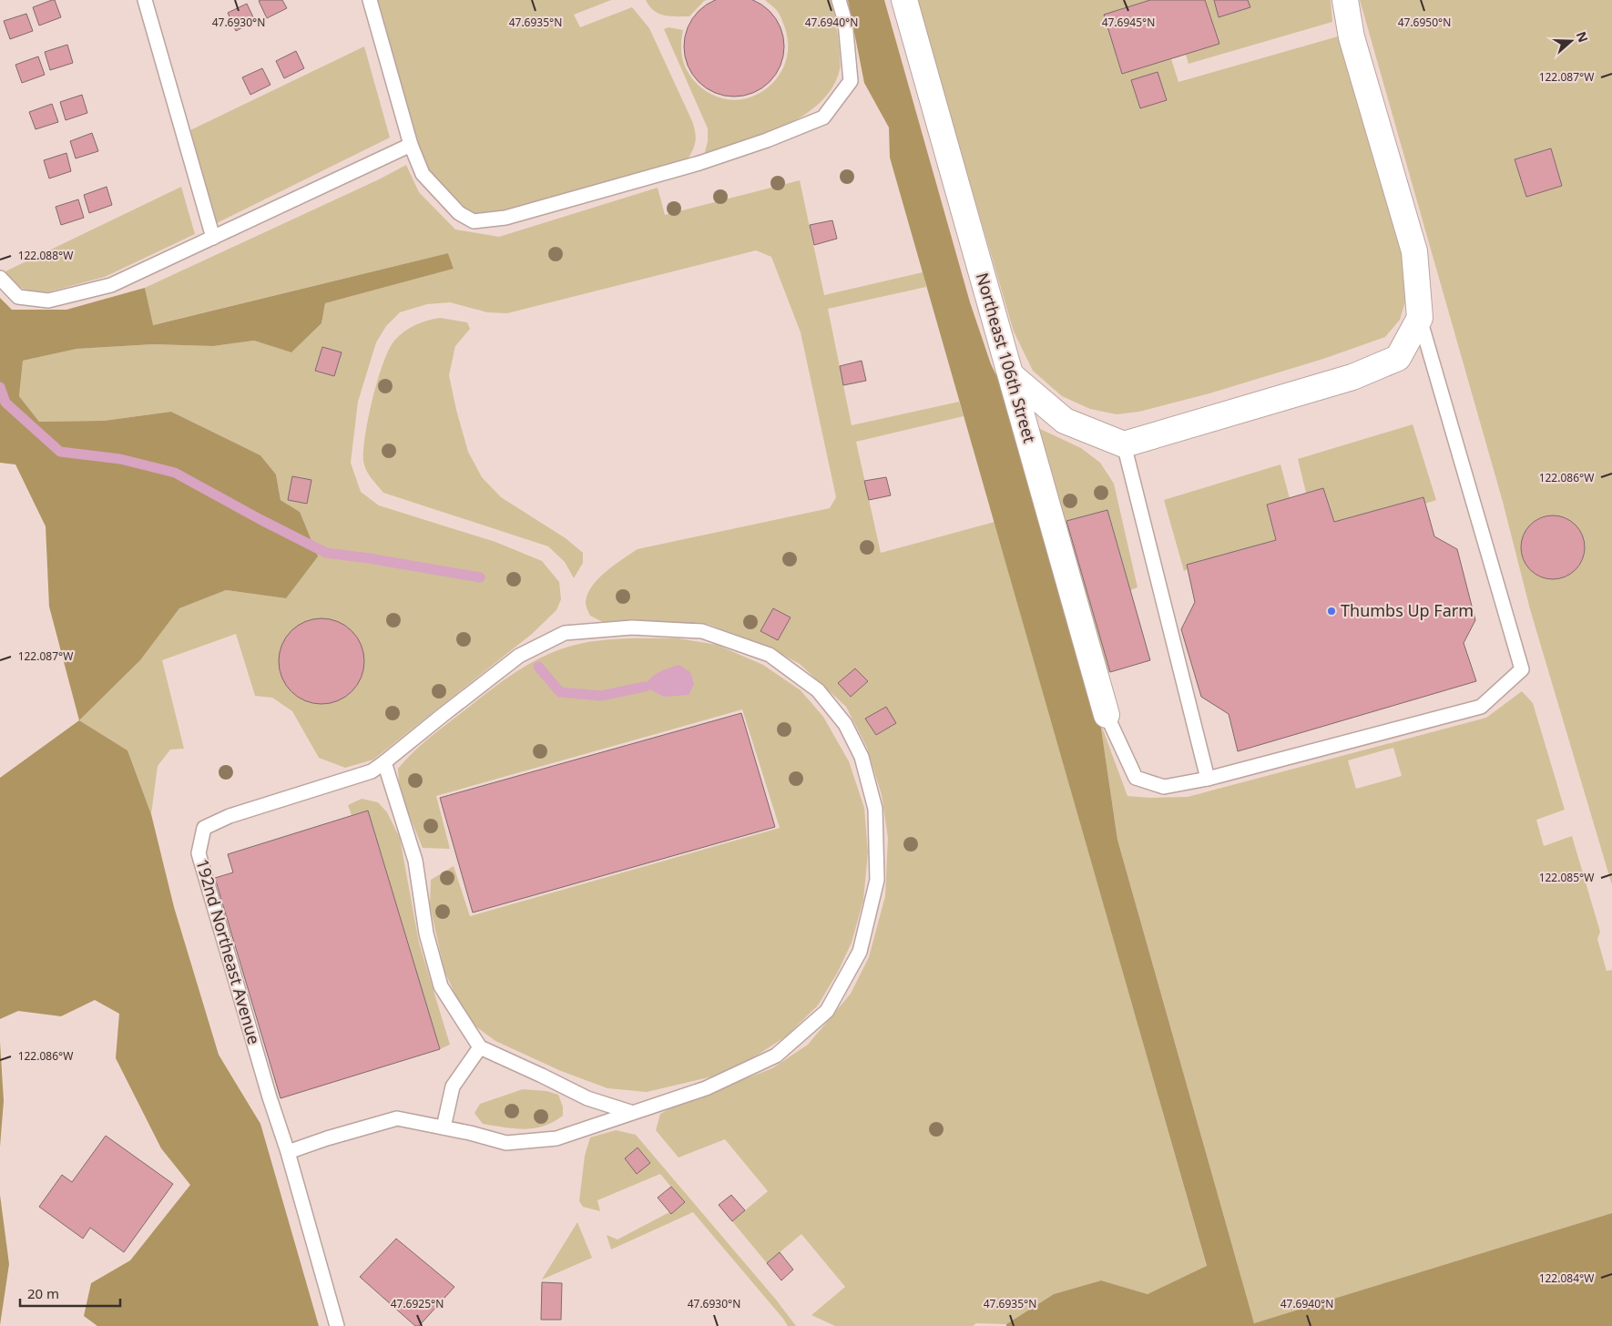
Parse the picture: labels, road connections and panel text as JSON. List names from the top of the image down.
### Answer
{
  "streets": {
    "street": ["Northeast 106th Street"],
    "lane": ["192nd Northeast Avenue"]
  },
  "places": ["Thumbs Up Farm"],
  "scale_bar": "20 m",
  "north": "right",
  "coordinates": [
    "47.6930°N",
    "47.6945°N",
    "47.6950°N",
    "47.6935°N",
    "47.6940°N",
    "122.087°W",
    "122.088°W",
    "122.086°W",
    "122.085°W",
    "122.084°W",
    "47.6925°N"
  ]
}
